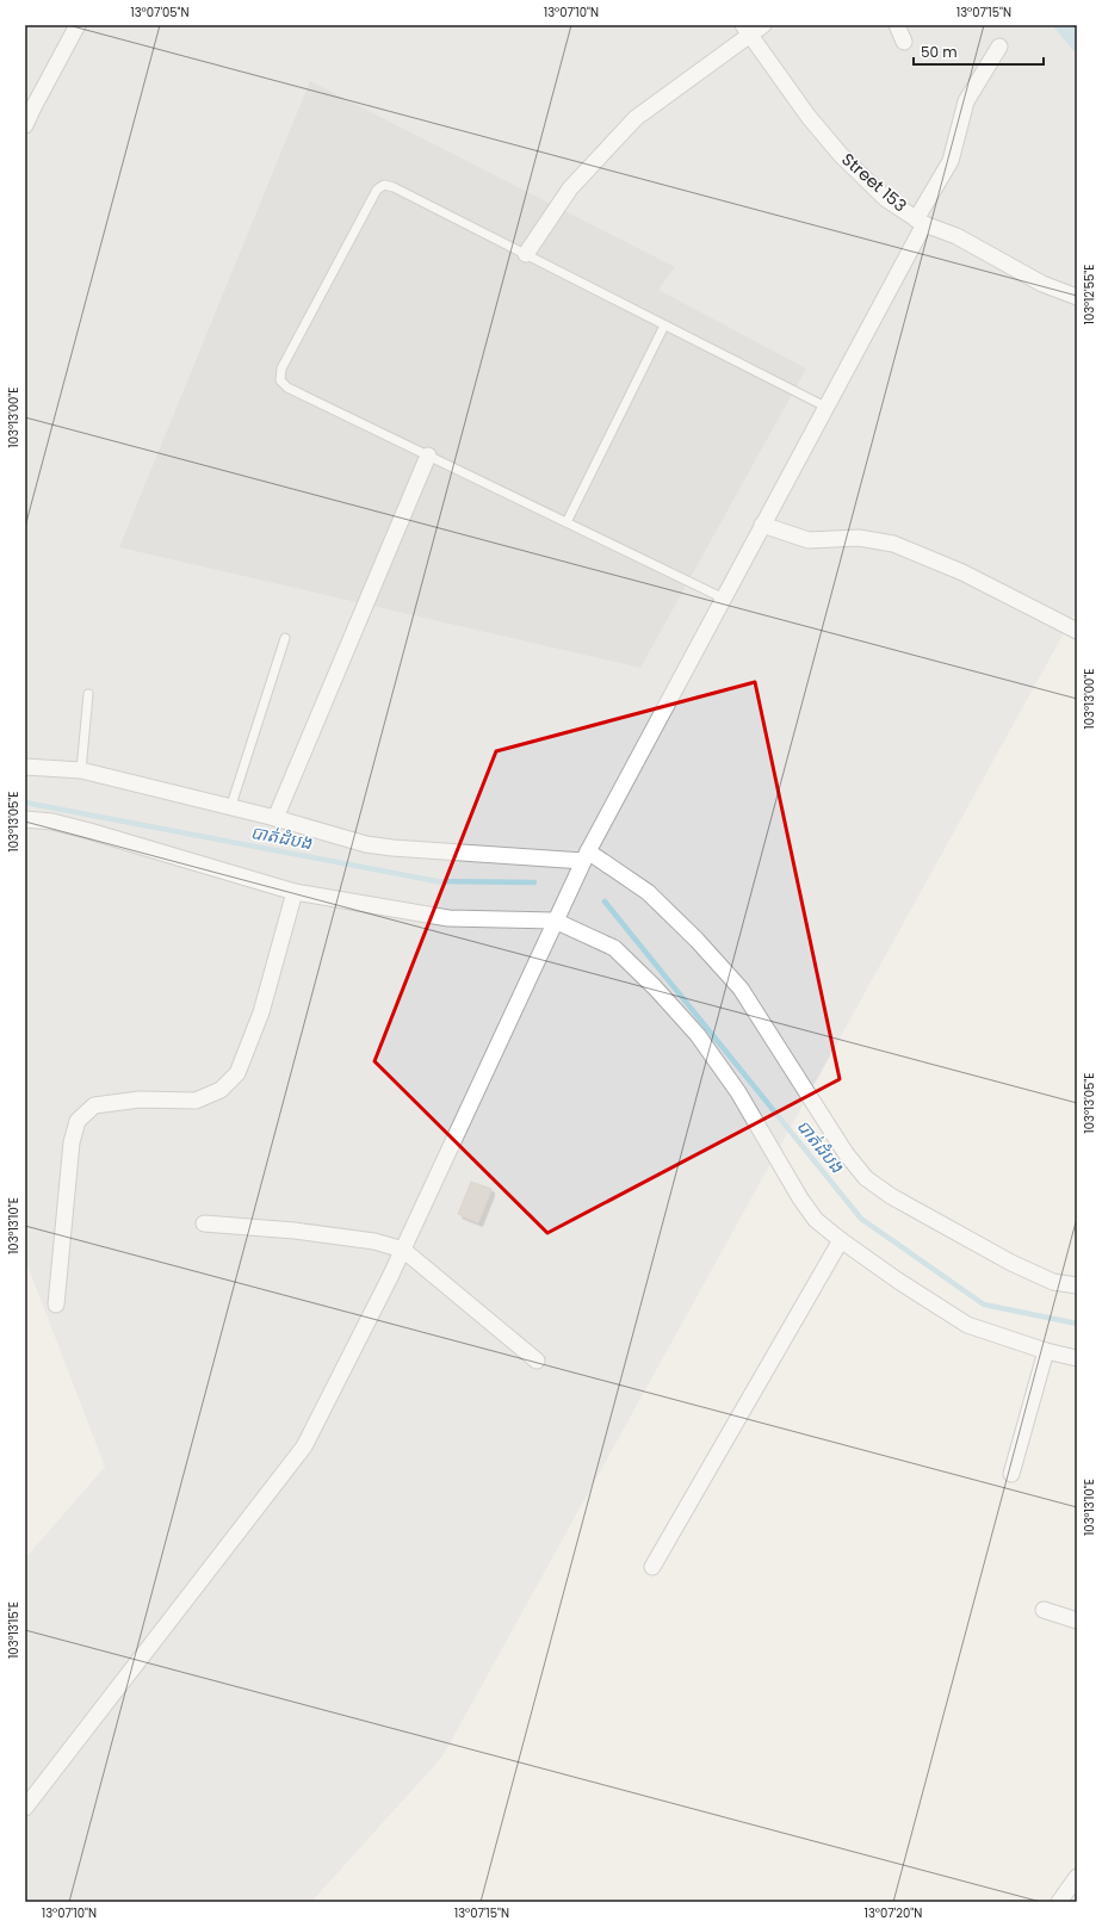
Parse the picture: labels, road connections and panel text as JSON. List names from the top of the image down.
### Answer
{
  "streets": {
    "street": ["Street 153"]
  },
  "water": ["បាត់ដំបង"],
  "scale_bar": "50 m",
  "coordinates": [
    "13°07'05\"N",
    "13°07'10\"N",
    "13°07'15\"N",
    "103°12'55\"E",
    "103°13'00\"E",
    "103°13'05\"E",
    "103°13'10\"E",
    "103°13'15\"E",
    "13°07'20\"N"
  ]
}
